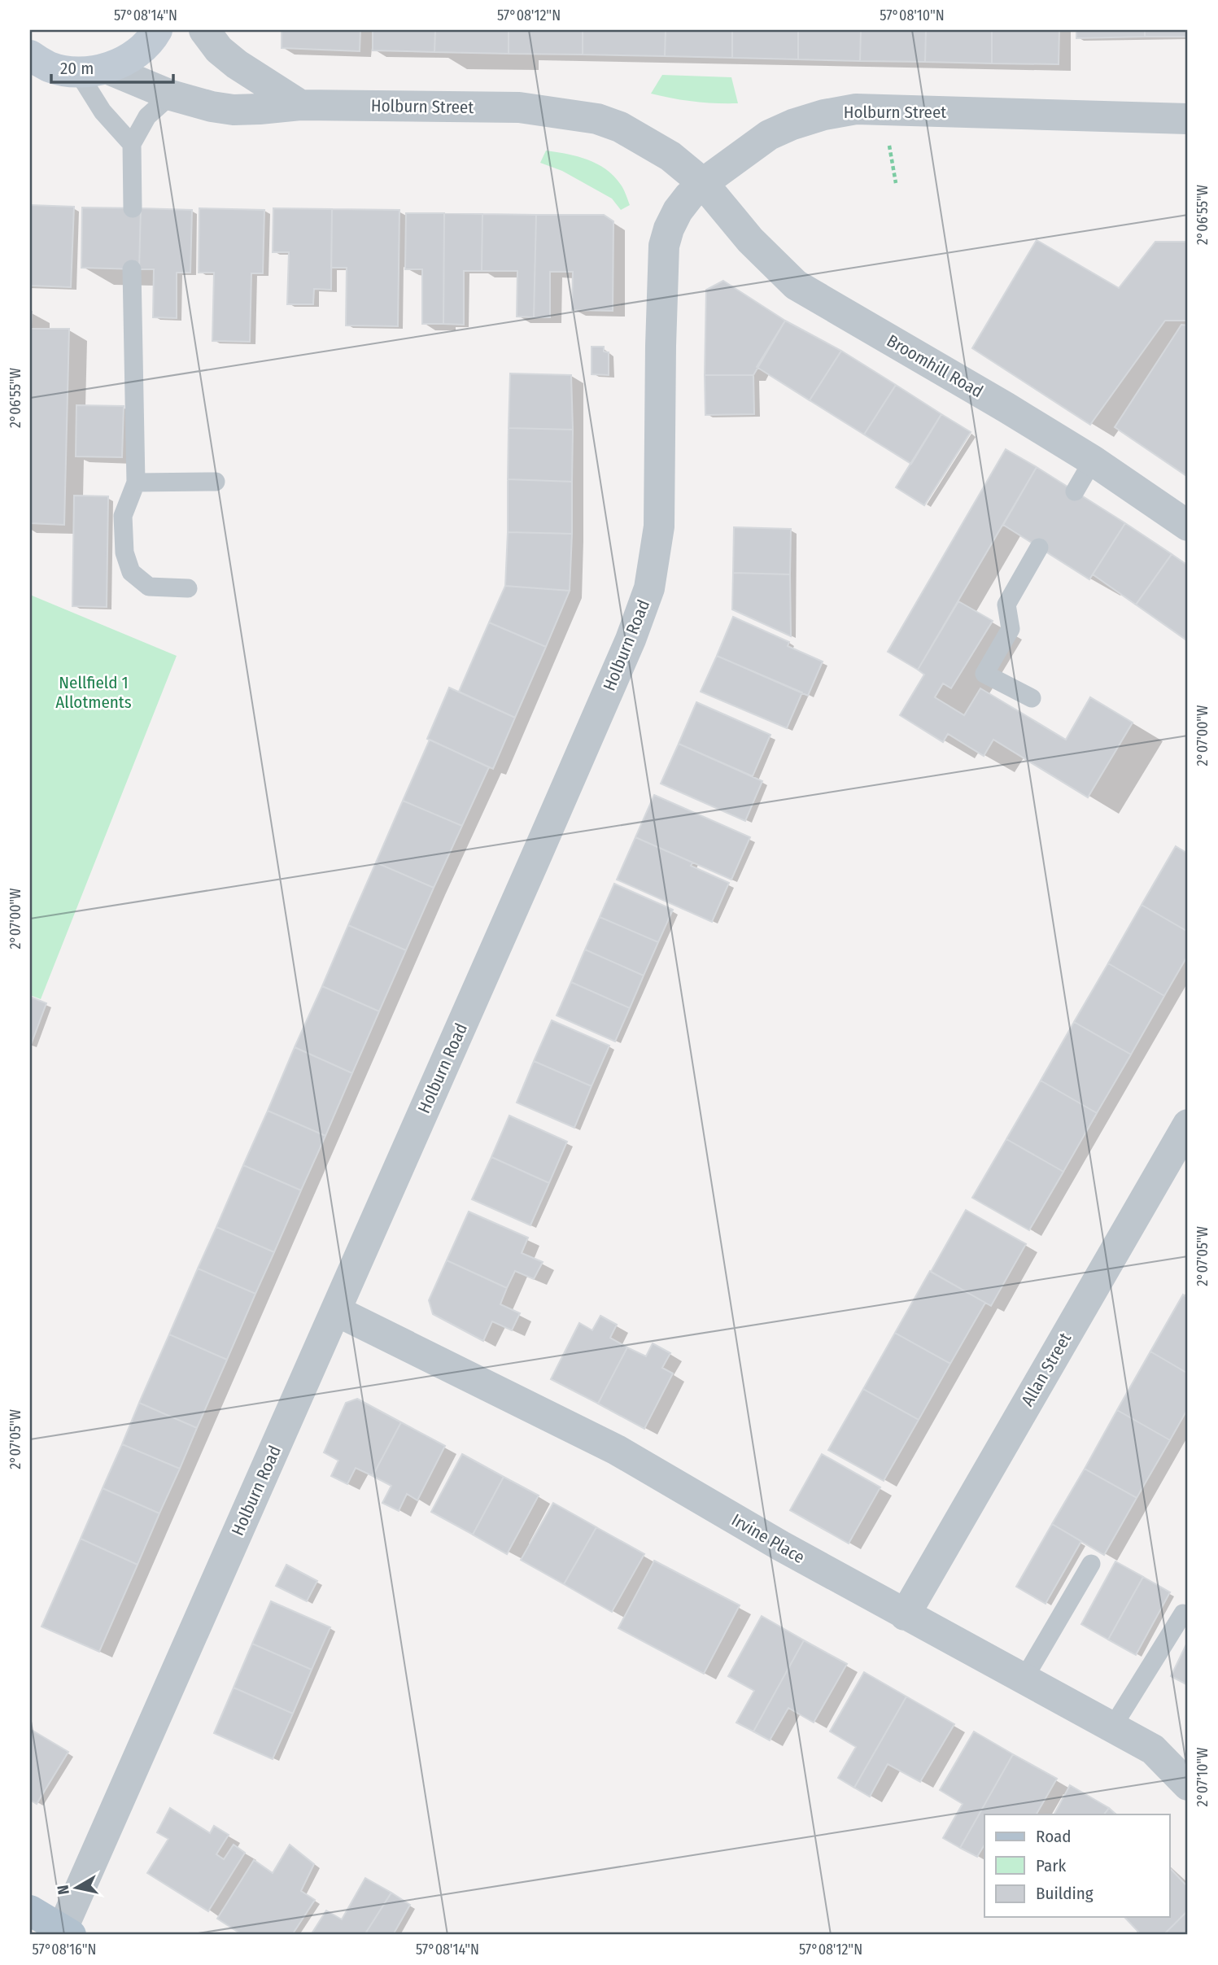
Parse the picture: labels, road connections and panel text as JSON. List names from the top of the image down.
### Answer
{
  "streets": {
    "street": [
      "Holburn Street",
      "Broomhill Road",
      "Holburn Road",
      "Allan Street",
      "Irvine Place"
    ]
  },
  "crossings": [
    ["Holburn Street", "Broomhill Road"],
    ["Holburn Street", "Holburn Road"],
    ["Broomhill Road", "Holburn Road"],
    ["Holburn Road", "Irvine Place"],
    ["Allan Street", "Irvine Place"]
  ],
  "parks": ["Nellfield 1 Allotments"],
  "legend": ["Road", "Park", "Building"],
  "scale_bar": "20 m",
  "north": "left",
  "coordinates": [
    "57°08'14\"N",
    "57°08'12\"N",
    "57°08'10\"N",
    "2°06'55\"W",
    "2°07'00\"W",
    "2°07'05\"W",
    "2°07'10\"W",
    "57°08'16\"N"
  ]
}
